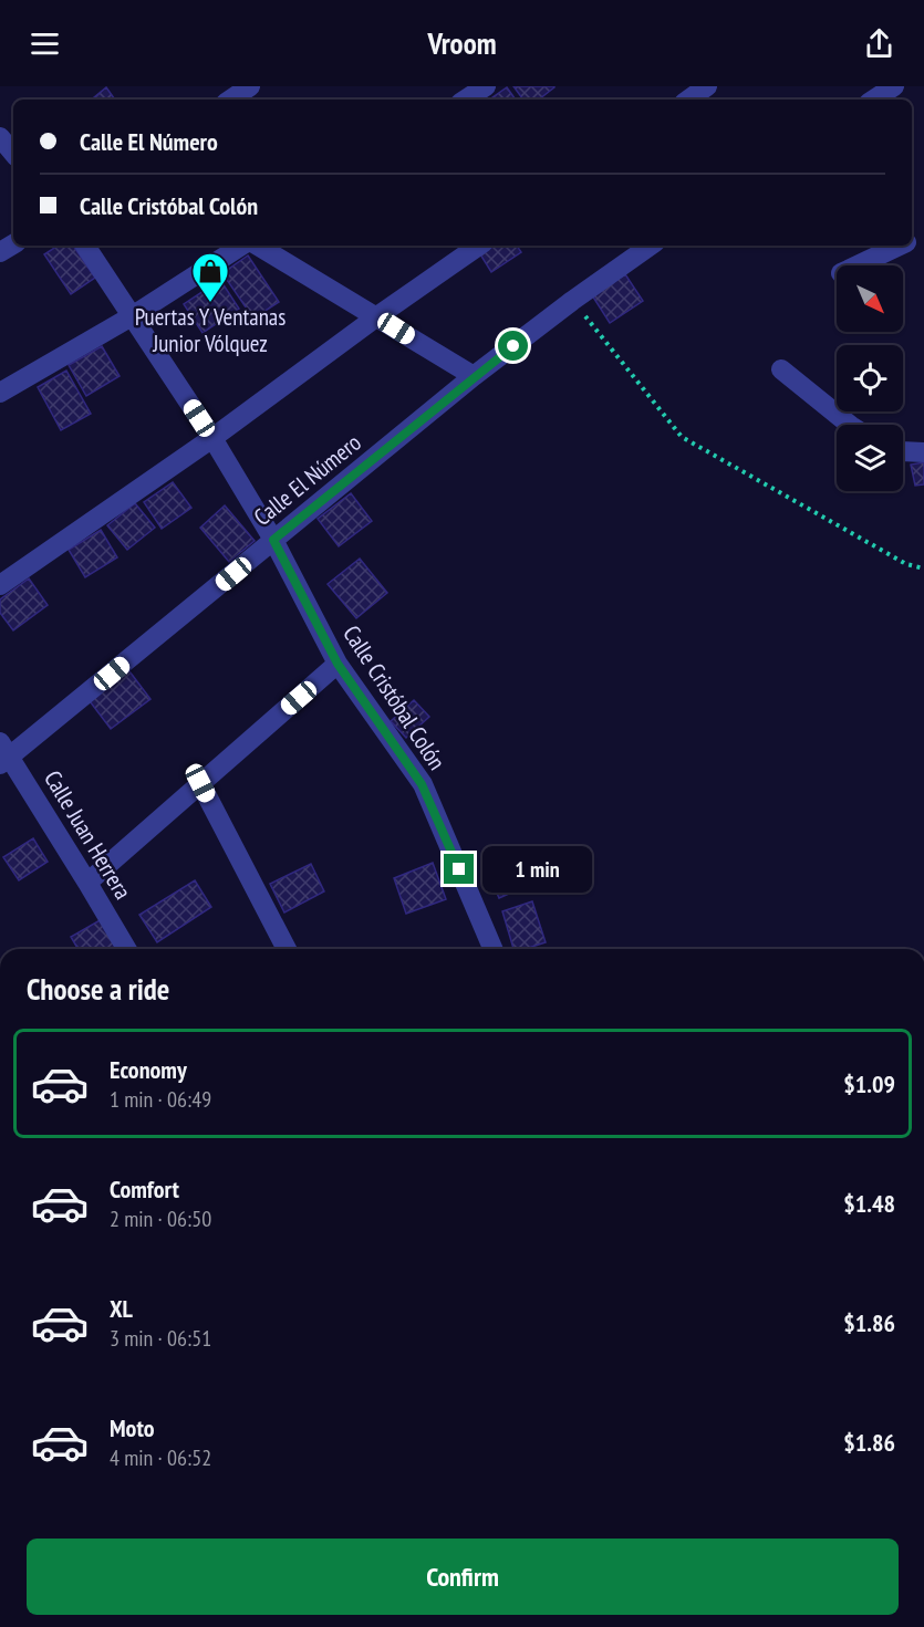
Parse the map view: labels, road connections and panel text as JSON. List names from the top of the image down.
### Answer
{
  "streets": {
    "street": ["Calle El Número", "Calle Cristóbal Colón", "Calle Juan Herrera"]
  },
  "crossings": [
    ["Calle El Número", "Calle Cristóbal Colón"],
    ["Calle El Número", "Calle Juan Herrera"]
  ],
  "places": {
    "shop": ["Puertas Y Ventanas Junior Vólquez"]
  },
  "north": "bottom right",
  "page": {
    "header": "Vroom",
    "banner": ["Calle El Número", "Calle Cristóbal Colón"],
    "bubble": "1 min",
    "heading": "Choose a ride",
    "list": [
      {
        "name": "Economy",
        "note": "1 min · 06:49",
        "value": "$1.09"
      },
      {
        "name": "Comfort",
        "note": "2 min · 06:50",
        "value": "$1.48"
      },
      {
        "name": "XL",
        "note": "3 min · 06:51",
        "value": "$1.86"
      },
      {
        "name": "Moto",
        "note": "4 min · 06:52",
        "value": "$1.86"
      }
    ],
    "buttons": "Confirm"
  }
}
